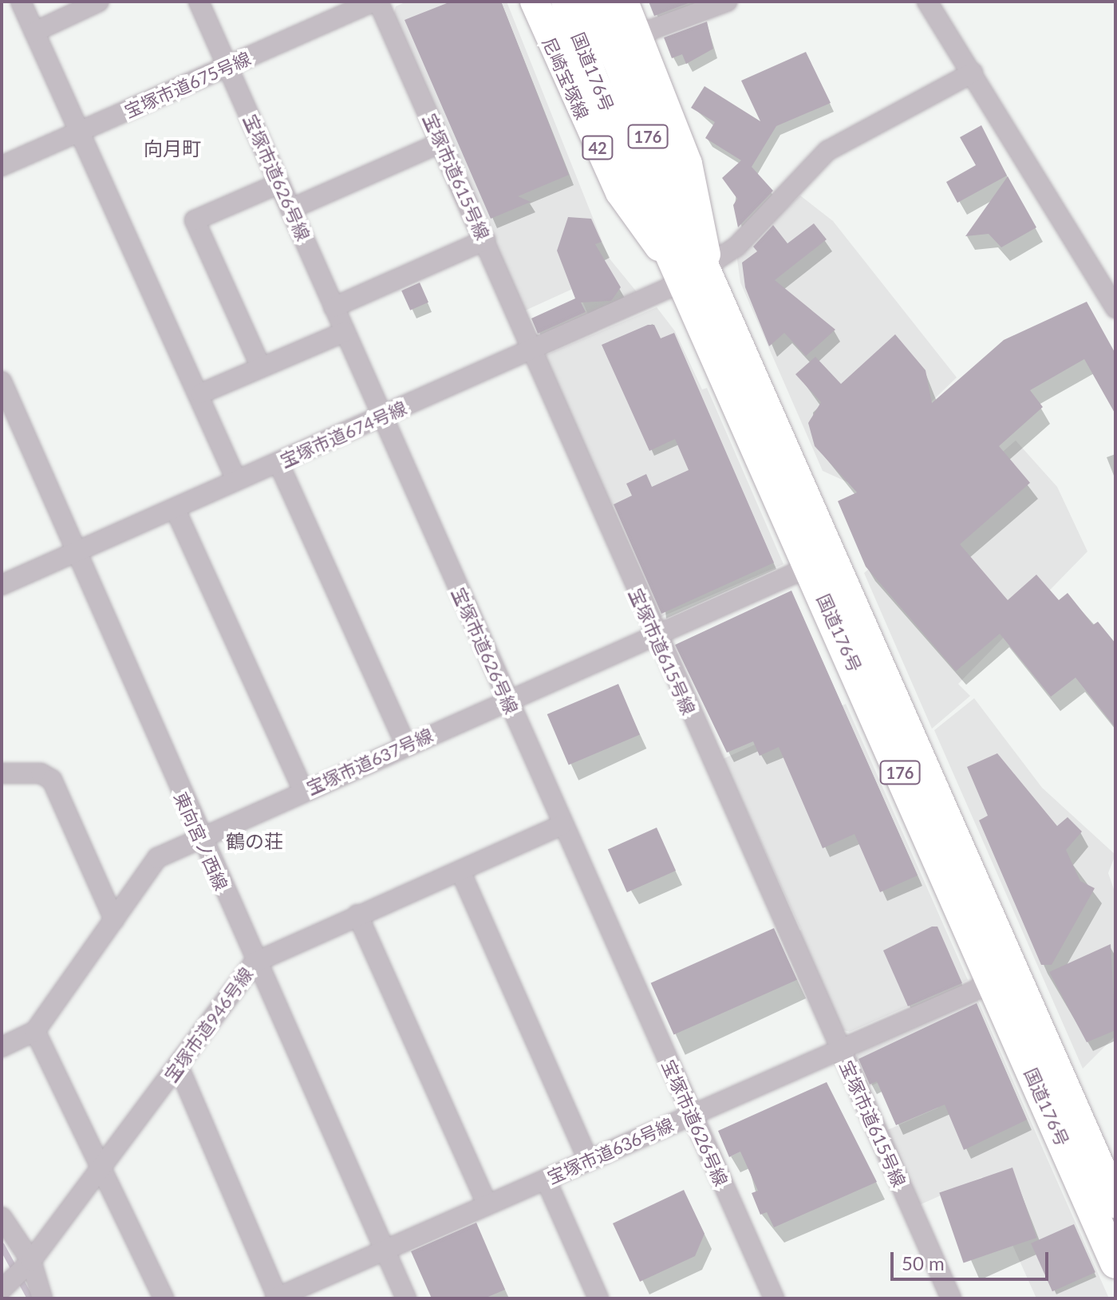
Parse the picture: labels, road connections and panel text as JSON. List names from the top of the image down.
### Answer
{
  "streets": {
    "highway": ["国道176号", "176"],
    "main road": ["尼崎宝塚線", "42"],
    "street": [
      "宝塚市道675号線",
      "宝塚市道615号線",
      "宝塚市道626号線",
      "宝塚市道674号線",
      "宝塚市道637号線",
      "東向宮ノ西線",
      "宝塚市道946号線",
      "宝塚市道636号線"
    ]
  },
  "crossings": [
    ["国道176号", "尼崎宝塚線"],
    ["国道176号", "宝塚市道674号線"],
    ["国道176号", "宝塚市道637号線"],
    ["国道176号", "宝塚市道636号線"],
    ["尼崎宝塚線", "宝塚市道674号線"],
    ["宝塚市道675号線", "宝塚市道615号線"],
    ["宝塚市道675号線", "宝塚市道626号線"],
    ["宝塚市道615号線", "宝塚市道674号線"],
    ["宝塚市道615号線", "宝塚市道637号線"],
    ["宝塚市道615号線", "宝塚市道636号線"],
    ["宝塚市道626号線", "宝塚市道674号線"],
    ["宝塚市道626号線", "宝塚市道637号線"],
    ["宝塚市道626号線", "宝塚市道946号線"],
    ["宝塚市道626号線", "宝塚市道636号線"],
    ["宝塚市道674号線", "東向宮ノ西線"],
    ["宝塚市道637号線", "東向宮ノ西線"],
    ["東向宮ノ西線", "宝塚市道946号線"],
    ["東向宮ノ西線", "宝塚市道636号線"]
  ],
  "districts": ["向月町", "鶴の荘"],
  "scale_bar": "50 m"
}
